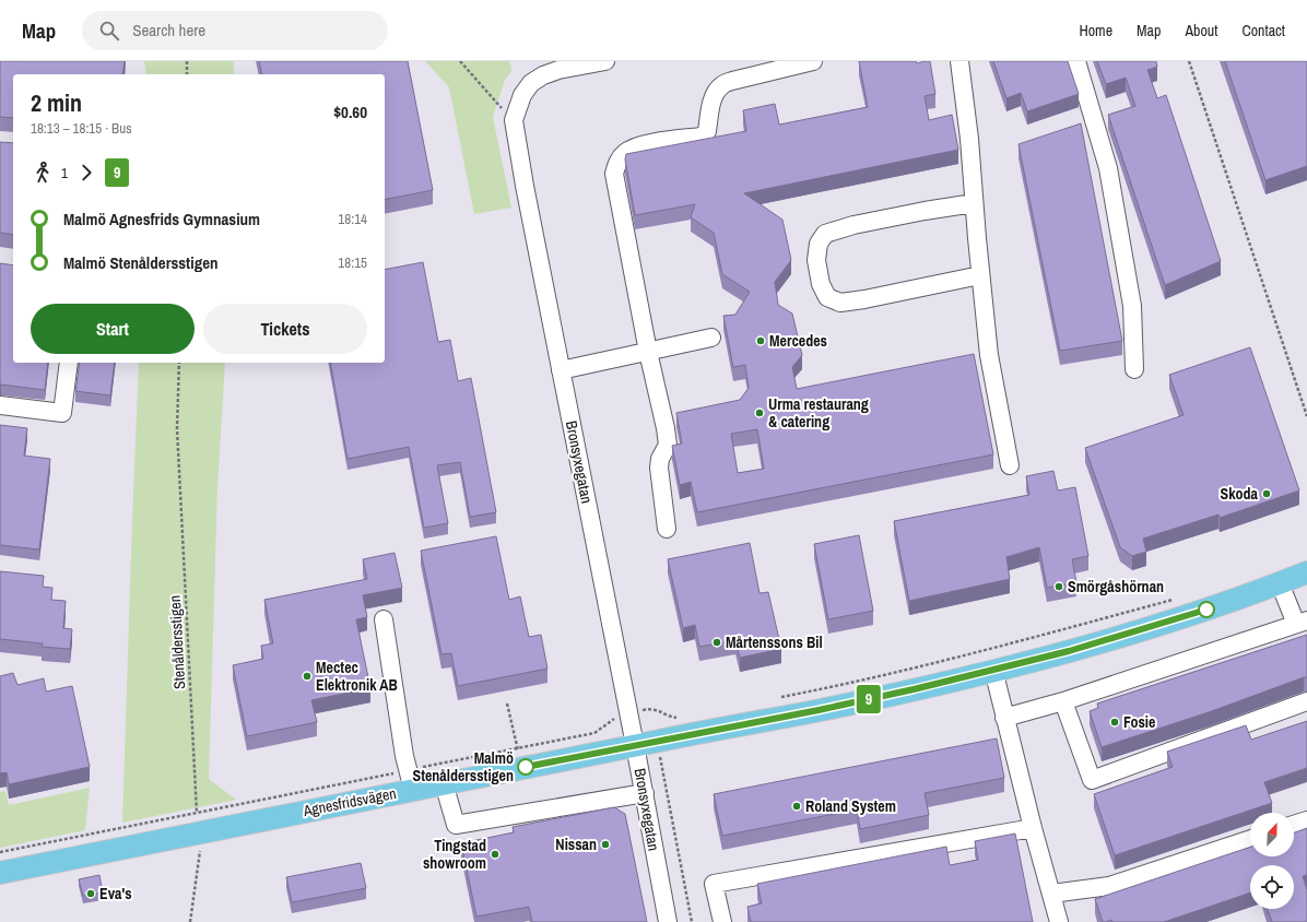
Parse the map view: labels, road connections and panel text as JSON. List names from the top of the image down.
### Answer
{
  "streets": {
    "main road": ["Agnesfridsvägen"],
    "street": ["Bronsyxegatan"],
    "path": ["Stenåldersstigen"]
  },
  "crossings": [
    ["Bronsyxegatan", "Agnesfridsvägen"],
    ["Stenåldersstigen", "Agnesfridsvägen"]
  ],
  "places": [
    "Mercedes",
    "Urma restaurang & catering",
    "Skoda",
    "Smörgåshörnan",
    "Mårtenssons Bil",
    "Mectec Elektronik AB",
    "Fosie",
    "Malmö Stenåldersstigen",
    "Roland System",
    "Nissan",
    "Tingstad showroom",
    "Eva's"
  ],
  "lines": ["bus line 9"],
  "north": "top right",
  "page": {
    "header": "Map",
    "search": "Search here",
    "nav": [
      "Home",
      "Map",
      "About",
      "Contact"
    ],
    "on_map": "9",
    "heading": ["2 min", "18:13 – 18:15 · Bus", "$0.60"],
    "legs": ["1", "9"],
    "list": [
      {
        "name": "Malmö Agnesfrids Gymnasium",
        "value": "18:14"
      },
      {
        "name": "Malmö Stenåldersstigen",
        "value": "18:15"
      }
    ],
    "buttons": ["Start", "Tickets"]
  }
}
